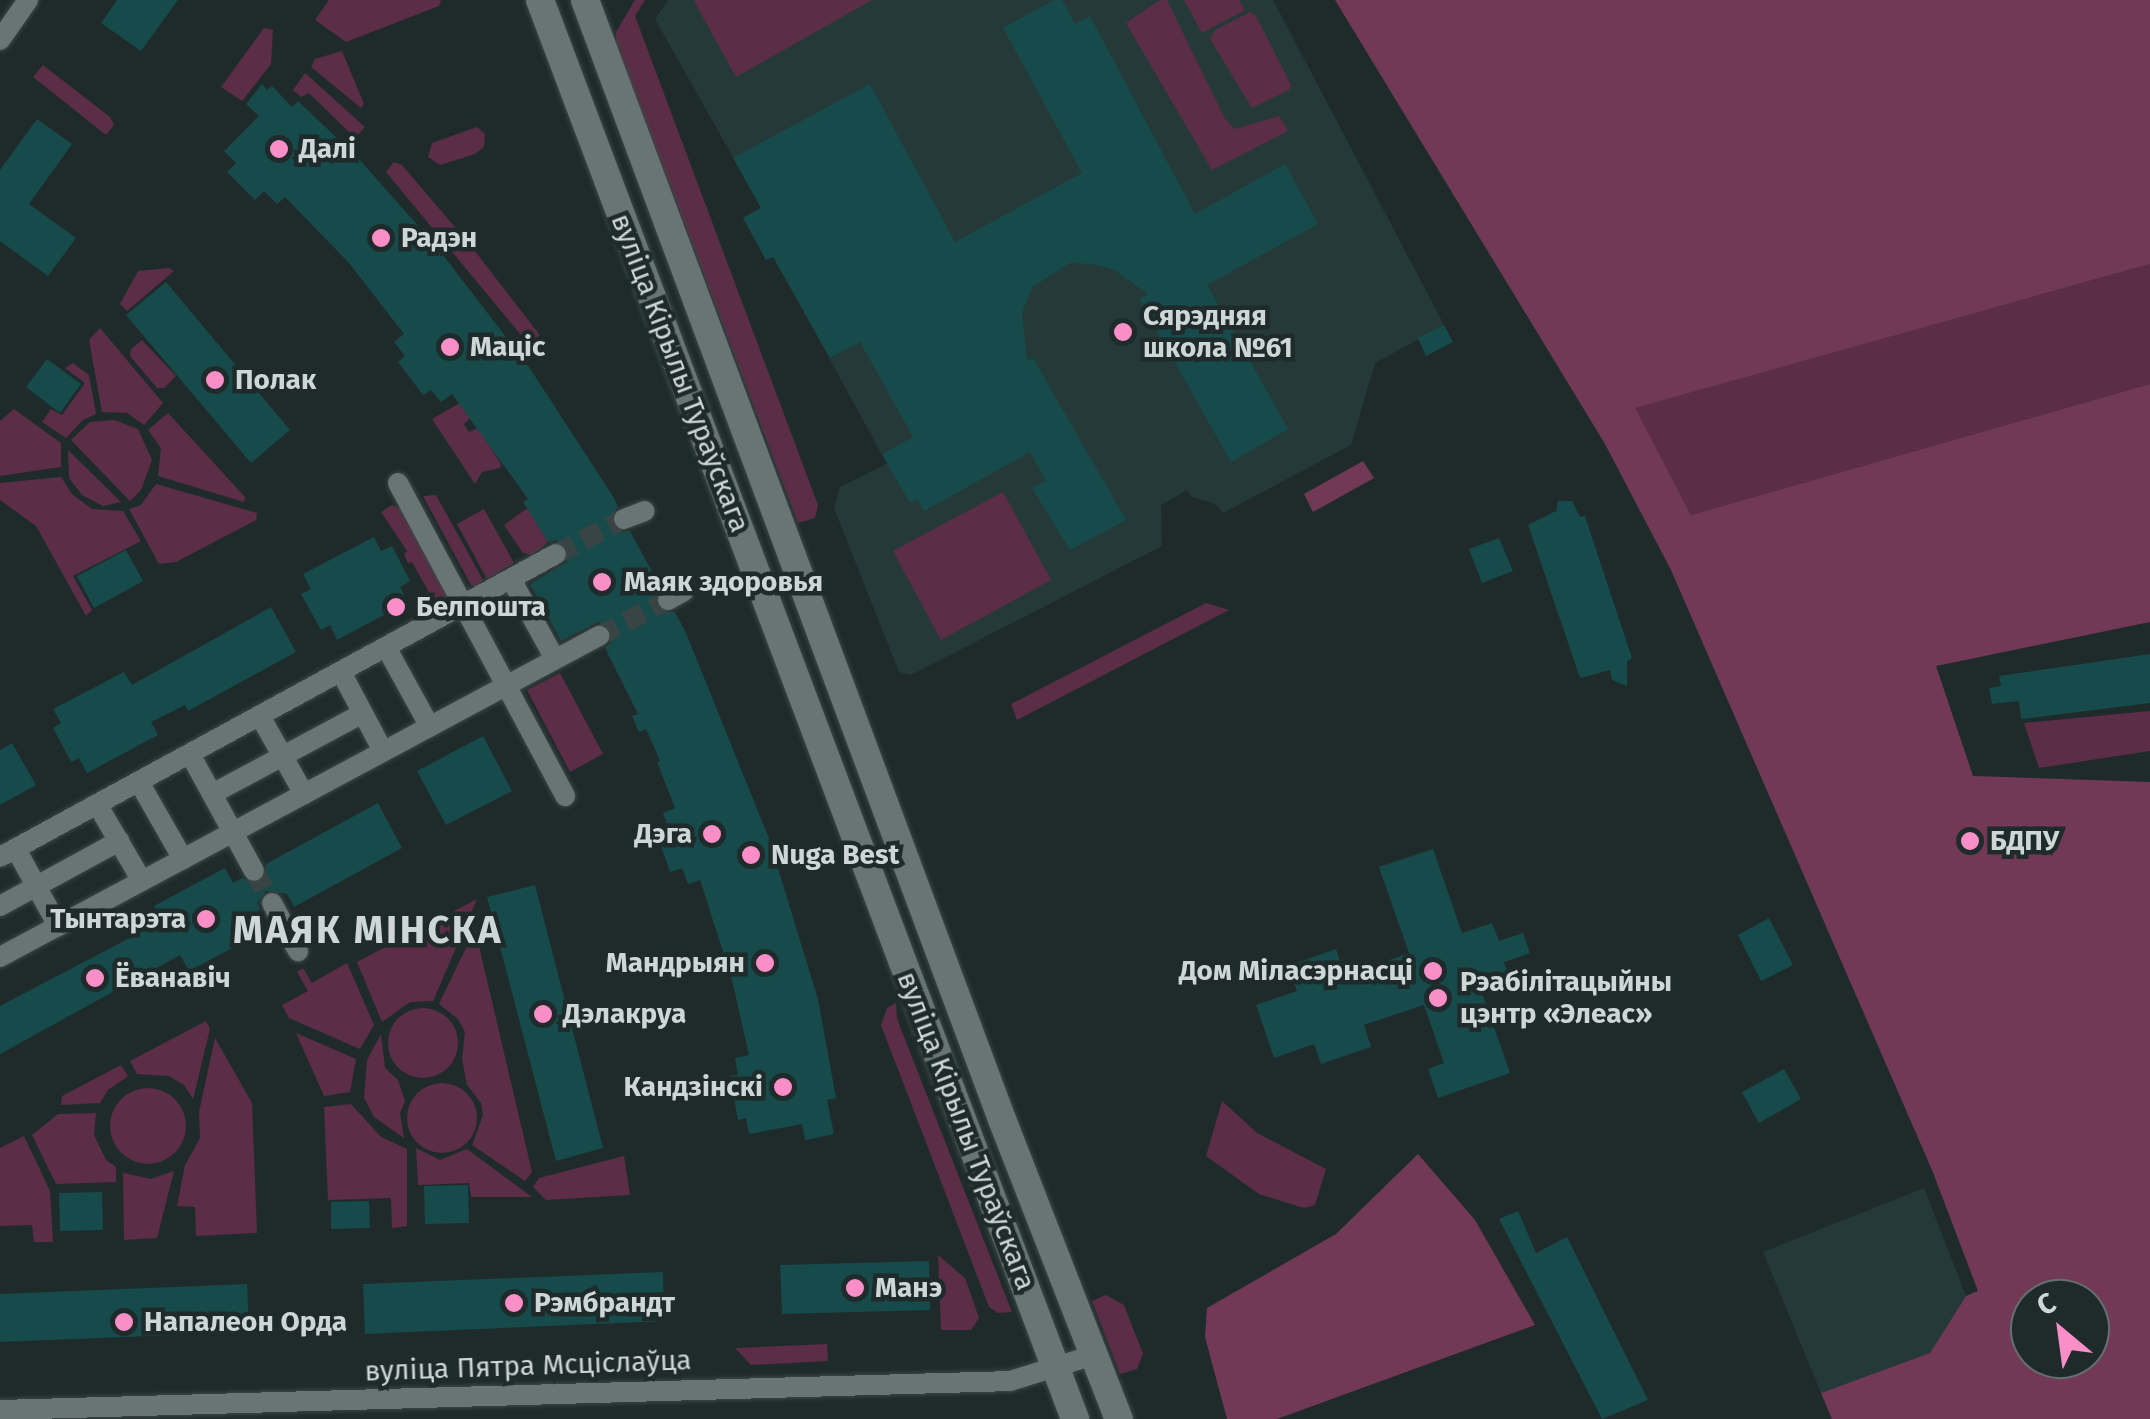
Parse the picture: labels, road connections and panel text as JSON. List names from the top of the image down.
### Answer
{
  "streets": {
    "main road": ["вуліца Кірылы Тураўскага"],
    "street": ["вуліца Пятра Мсціслаўца"]
  },
  "crossings": [
    ["вуліца Кірылы Тураўскага", "вуліца Пятра Мсціслаўца"]
  ],
  "districts": ["МАЯК МІНСКА"],
  "places": [
    "Далі",
    "Радэн",
    "Сярэдняя школа №61",
    "Маціс",
    "Полак",
    "Маяк здоровья",
    "Белпошта",
    "Дэга",
    "БДПУ",
    "Nuga Best",
    "Тынтарэта",
    "Мандрыян",
    "Дом Міласэрнасці",
    "Ёванавіч",
    "Рэабілітацыйны цэнтр «Элеас»",
    "Дэлакруа",
    "Кандзінскі",
    "Манэ",
    "Рэмбрандт",
    "Напалеон Орда"
  ],
  "north": "top left"
}
